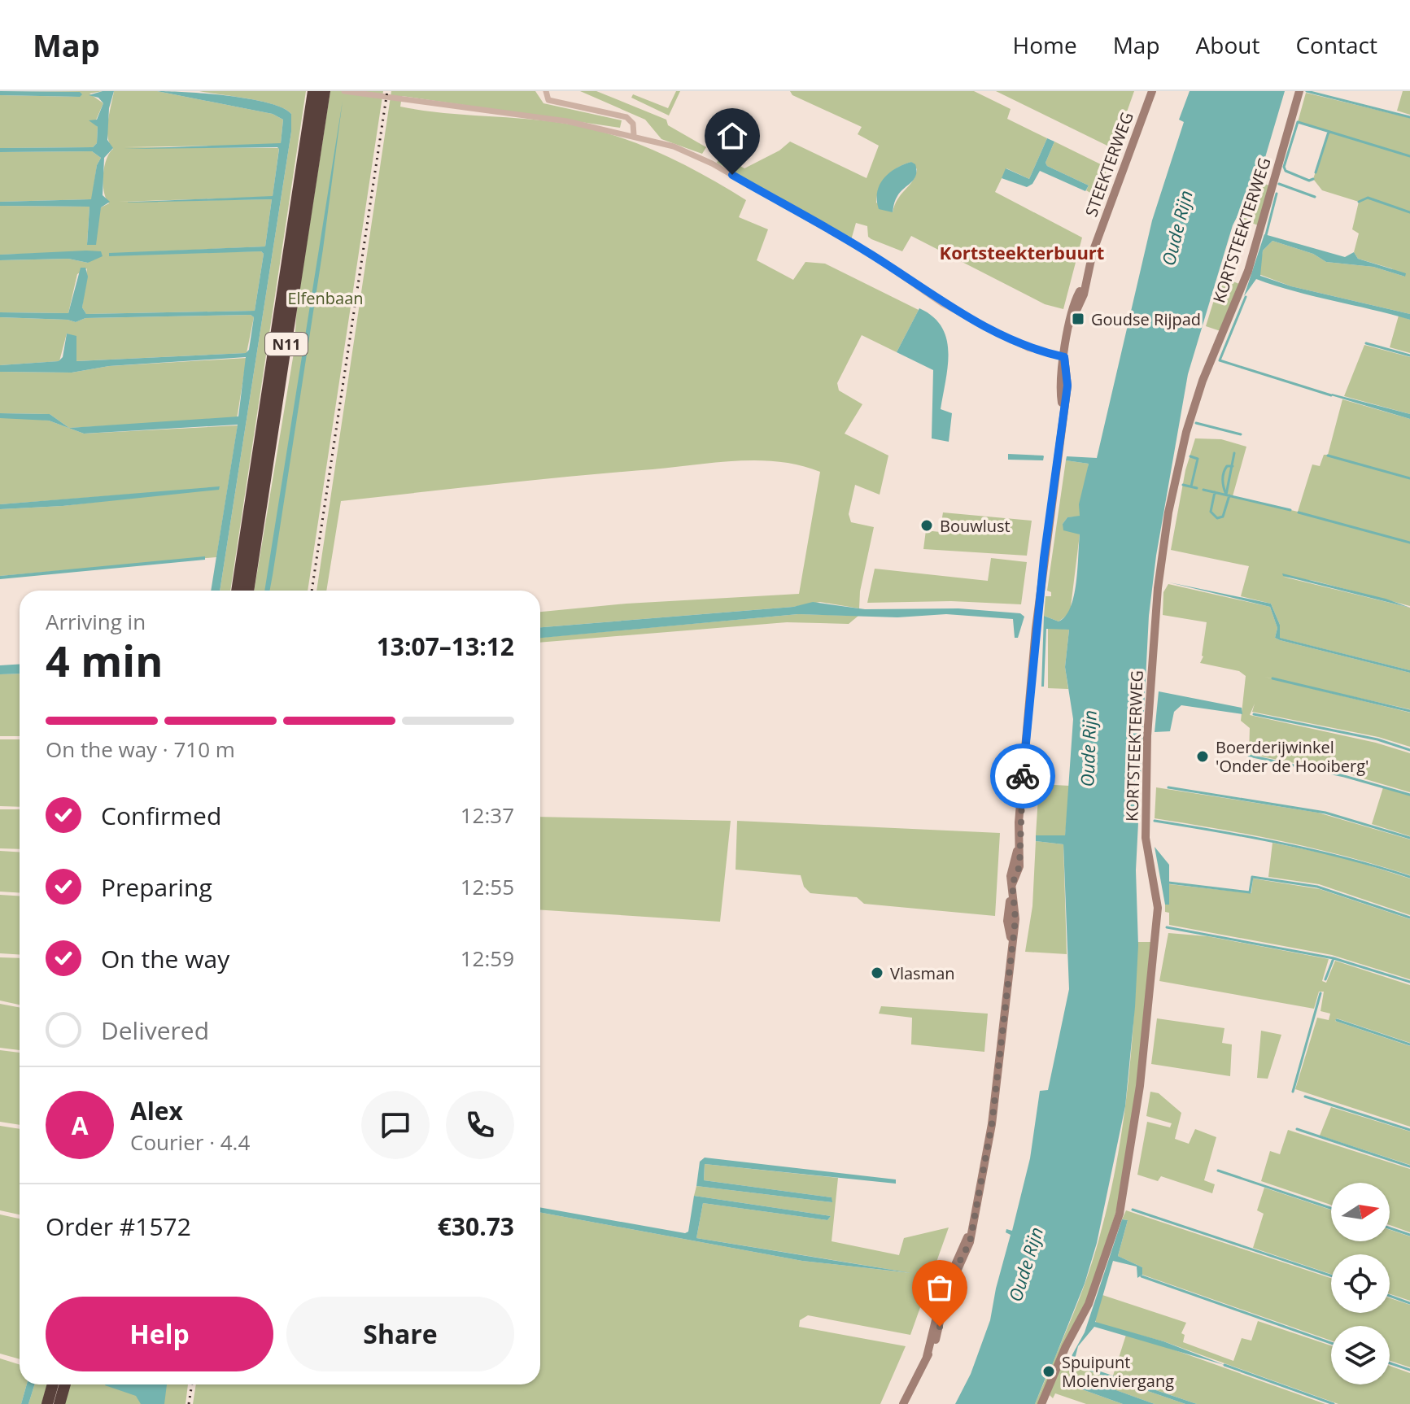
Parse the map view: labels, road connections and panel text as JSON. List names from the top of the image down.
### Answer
{
  "streets": {
    "highway": ["N11"],
    "main road": ["STEEKTERWEG", "KORTSTEEKTERWEG"]
  },
  "districts": ["Kortsteekterbuurt"],
  "water": ["Oude Rijn"],
  "parks": ["Elfenbaan"],
  "places": {
    "transit": ["Goudse Rijpad"],
    "other": [
      "Bouwlust",
      "Boerderijwinkel 'Onder de Hooiberg'",
      "Vlasman",
      "Spuipunt Molenviergang"
    ]
  },
  "north": "right",
  "page": {
    "header": "Map",
    "nav": [
      "Home",
      "Map",
      "About",
      "Contact"
    ],
    "heading": ["4 min", "Arriving in", "13:07–13:12"],
    "panel": [
      "Alex",
      "Courier · 4.4",
      "Order #1572",
      "€30.73"
    ],
    "bar": "On the way · 710 m",
    "list": [
      ["Confirmed", "12:37"],
      ["Preparing", "12:55"],
      ["On the way", "12:59"],
      "Delivered"
    ],
    "round": "A",
    "buttons": ["Help", "Share"]
  }
}
